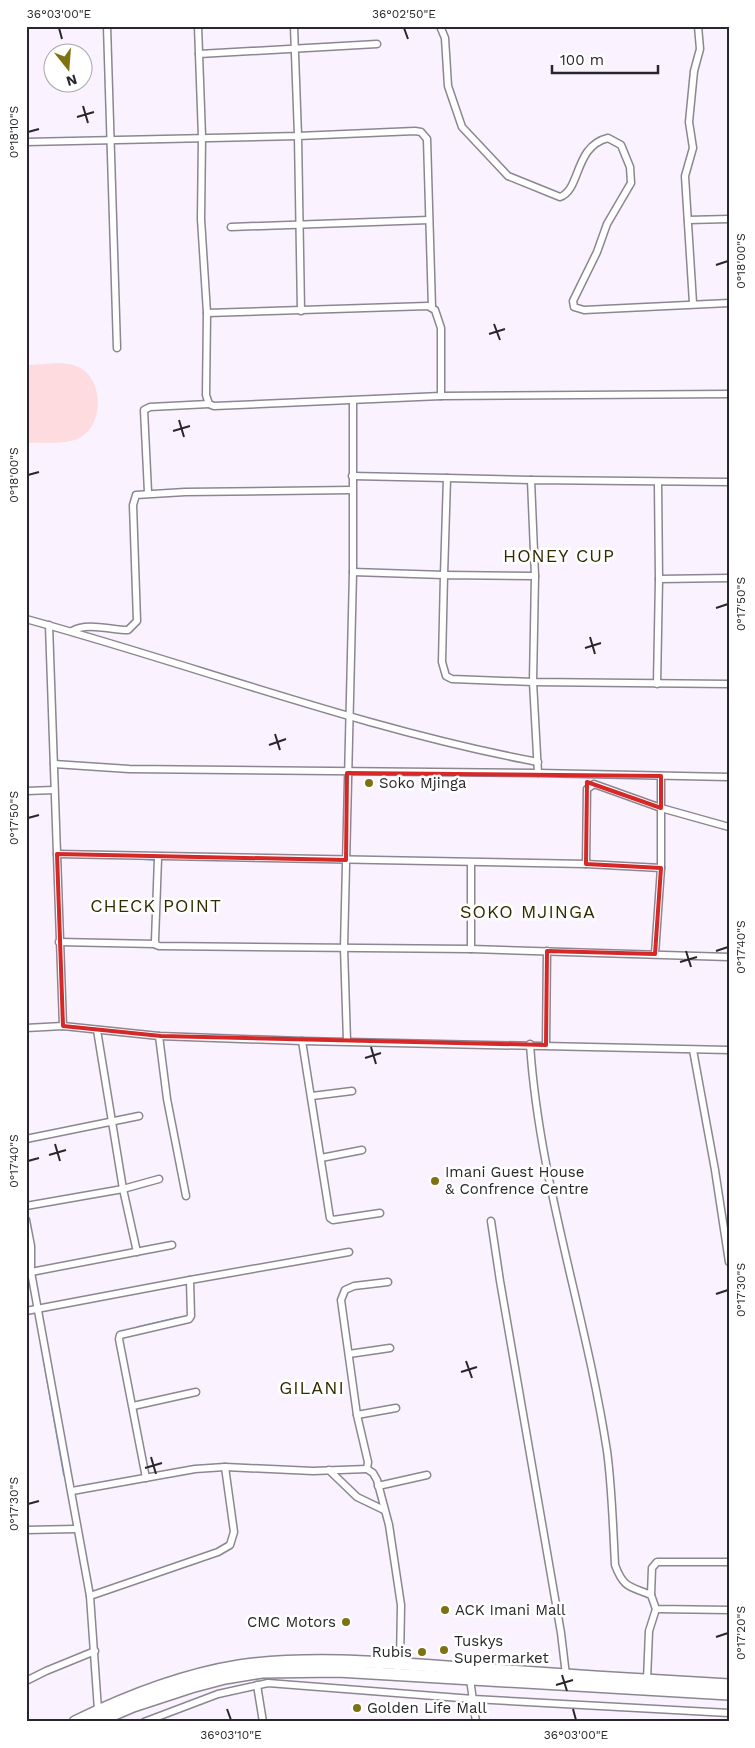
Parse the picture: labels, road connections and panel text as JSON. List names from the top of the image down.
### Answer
{
  "districts": [
    "HONEY CUP",
    "CHECK POINT",
    "SOKO MJINGA",
    "GILANI"
  ],
  "places": [
    "Soko Mjinga",
    "Imani Guest House & Confrence Centre",
    "ACK Imani Mall",
    "CMC Motors",
    "Tuskys Supermarket",
    "Rubis",
    "Golden Life Mall"
  ],
  "scale_bar": "100 m",
  "north": "bottom",
  "coordinates": [
    "36°03'00\"E",
    "36°02'50\"E",
    "0°18'10\"S",
    "0°18'00\"S",
    "0°17'50\"S",
    "0°17'40\"S",
    "0°17'30\"S",
    "0°17'20\"S",
    "36°03'10\"E"
  ]
}
